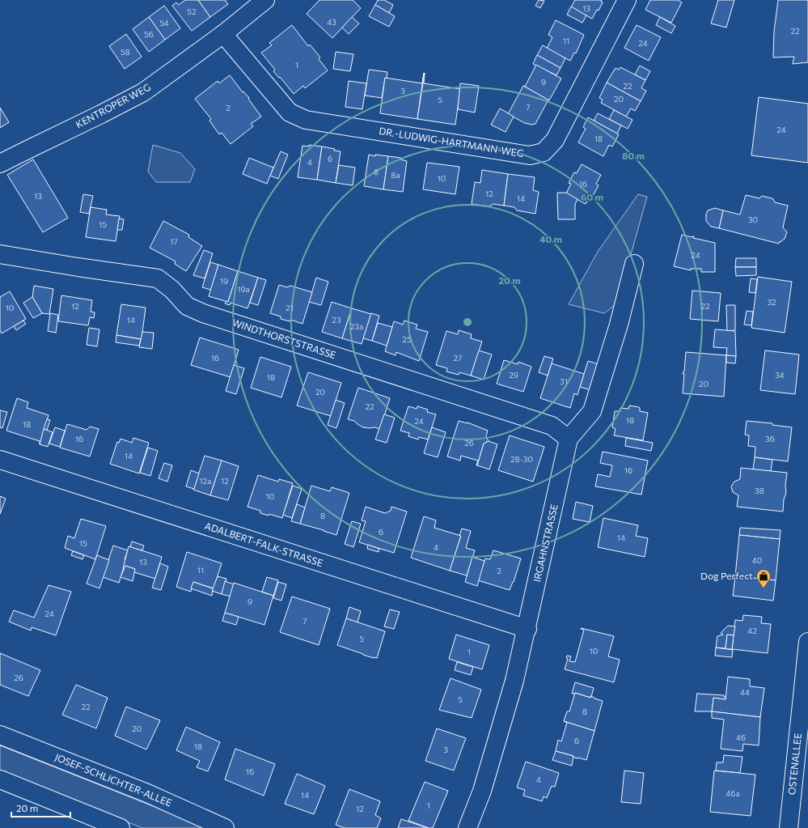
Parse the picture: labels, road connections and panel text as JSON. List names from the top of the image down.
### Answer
{
  "streets": {
    "street": [
      "KENTROPER WEG",
      "DR.-LUDWIG-HARTMANN-WEG",
      "WINDTHORSTSTRASSE",
      "IRGAHNSTRASSE",
      "ADALBERT-FALK-STRASSE",
      "OSTENALLEE",
      "JOSEF-SCHLICHTER-ALLEE"
    ]
  },
  "crossings": [
    ["KENTROPER WEG", "DR.-LUDWIG-HARTMANN-WEG"],
    ["WINDTHORSTSTRASSE", "IRGAHNSTRASSE"],
    ["IRGAHNSTRASSE", "ADALBERT-FALK-STRASSE"]
  ],
  "places": {
    "shop": ["Dog Perfect"]
  },
  "house_numbers": [
    "13",
    "52",
    "43",
    "54",
    "22",
    "56",
    "11",
    "24",
    "58",
    "1",
    "9",
    "22",
    "3",
    "20",
    "5",
    "7",
    "2",
    "24",
    "18",
    "6",
    "4",
    "8",
    "8a",
    "10",
    "16",
    "12",
    "13",
    "14",
    "30",
    "15",
    "17",
    "24",
    "19",
    "19a",
    "32",
    "12",
    "22",
    "10",
    "21",
    "14",
    "23",
    "23a",
    "25",
    "16",
    "27",
    "29",
    "34",
    "18",
    "31",
    "20",
    "20",
    "22",
    "18",
    "24",
    "18",
    "16",
    "36",
    "26",
    "14",
    "28-30",
    "16",
    "12a",
    "12",
    "38",
    "10",
    "8",
    "6",
    "14",
    "15",
    "4",
    "40",
    "13",
    "11",
    "2",
    "9",
    "24",
    "7",
    "42",
    "5",
    "10",
    "1",
    "26",
    "44",
    "5",
    "22",
    "8",
    "20",
    "46",
    "6",
    "18",
    "3",
    "16",
    "4",
    "46a",
    "14",
    "1",
    "12"
  ],
  "scale_bar": "20 m",
  "rings": [
    "80 m",
    "60 m",
    "40 m",
    "20 m"
  ]
}
